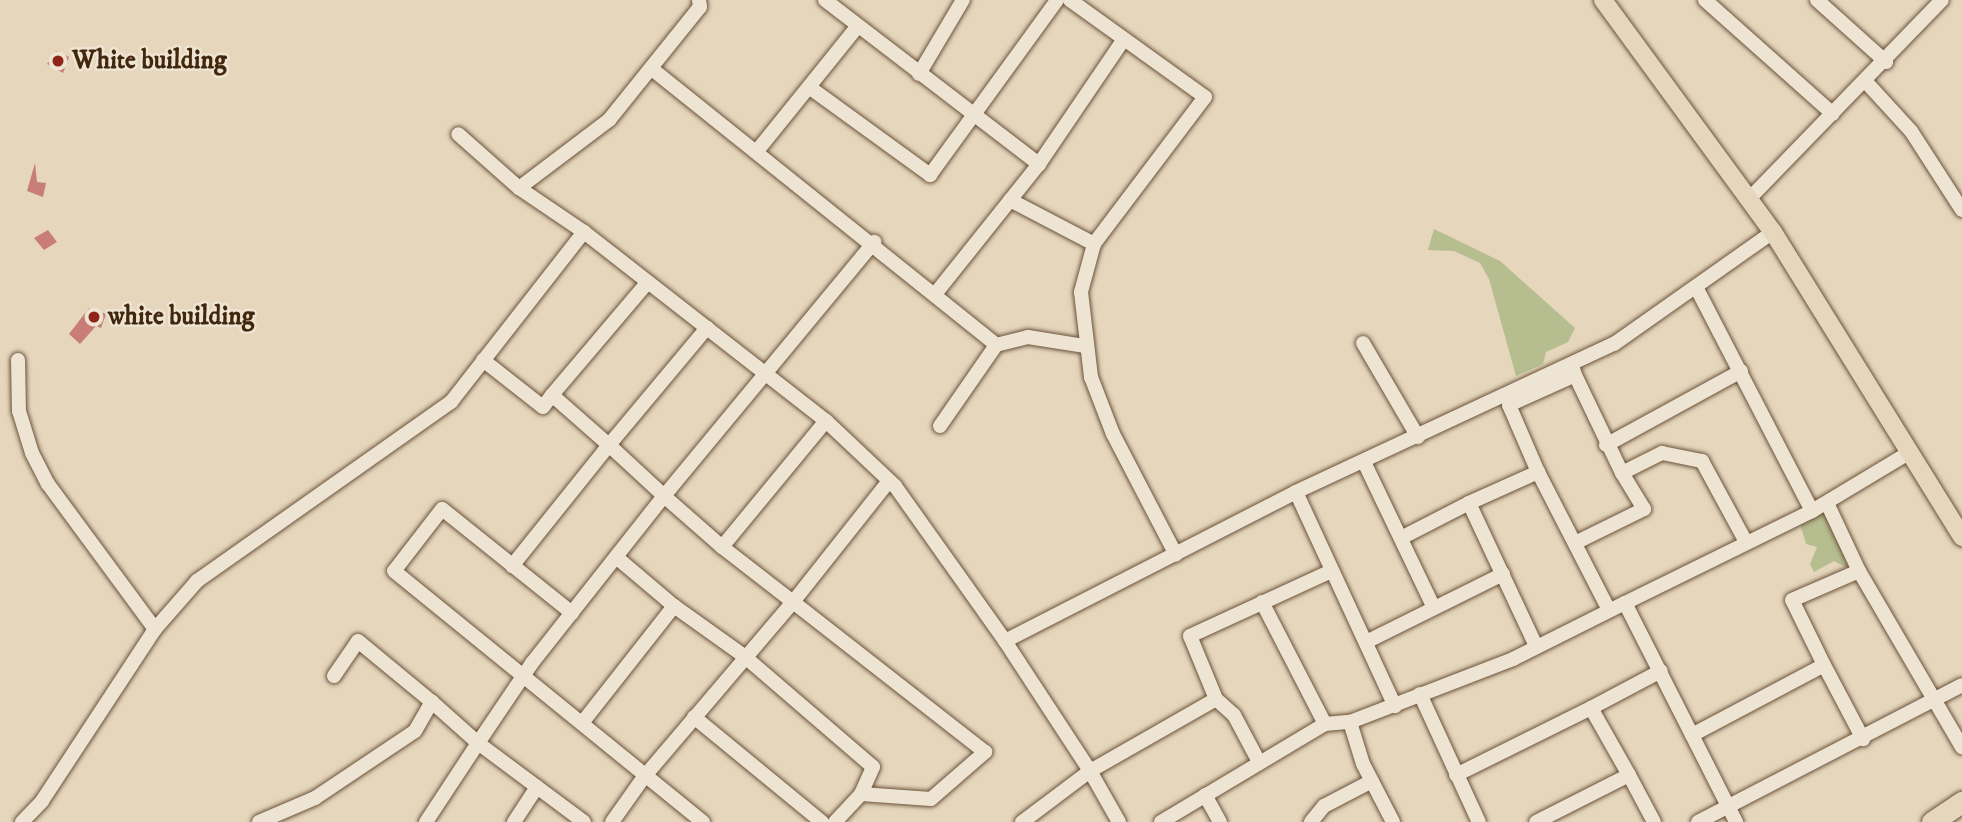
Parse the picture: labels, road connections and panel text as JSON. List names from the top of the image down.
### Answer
{
  "places": ["White building", "white building"]
}
